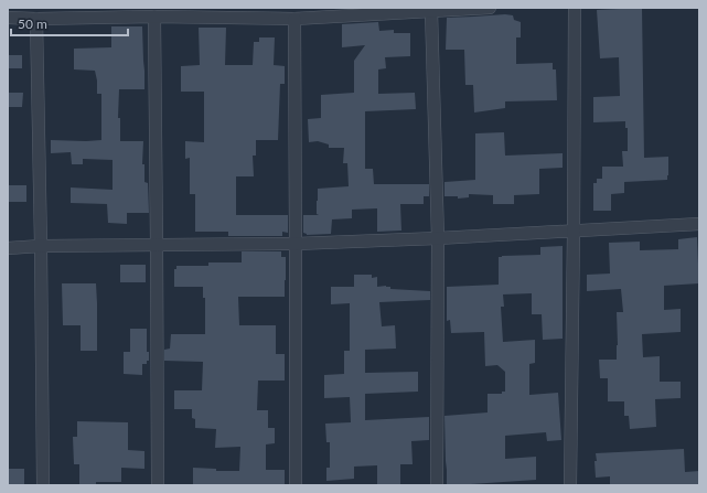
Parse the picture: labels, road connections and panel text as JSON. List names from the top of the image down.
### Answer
{
  "scale_bar": "50 m"
}
